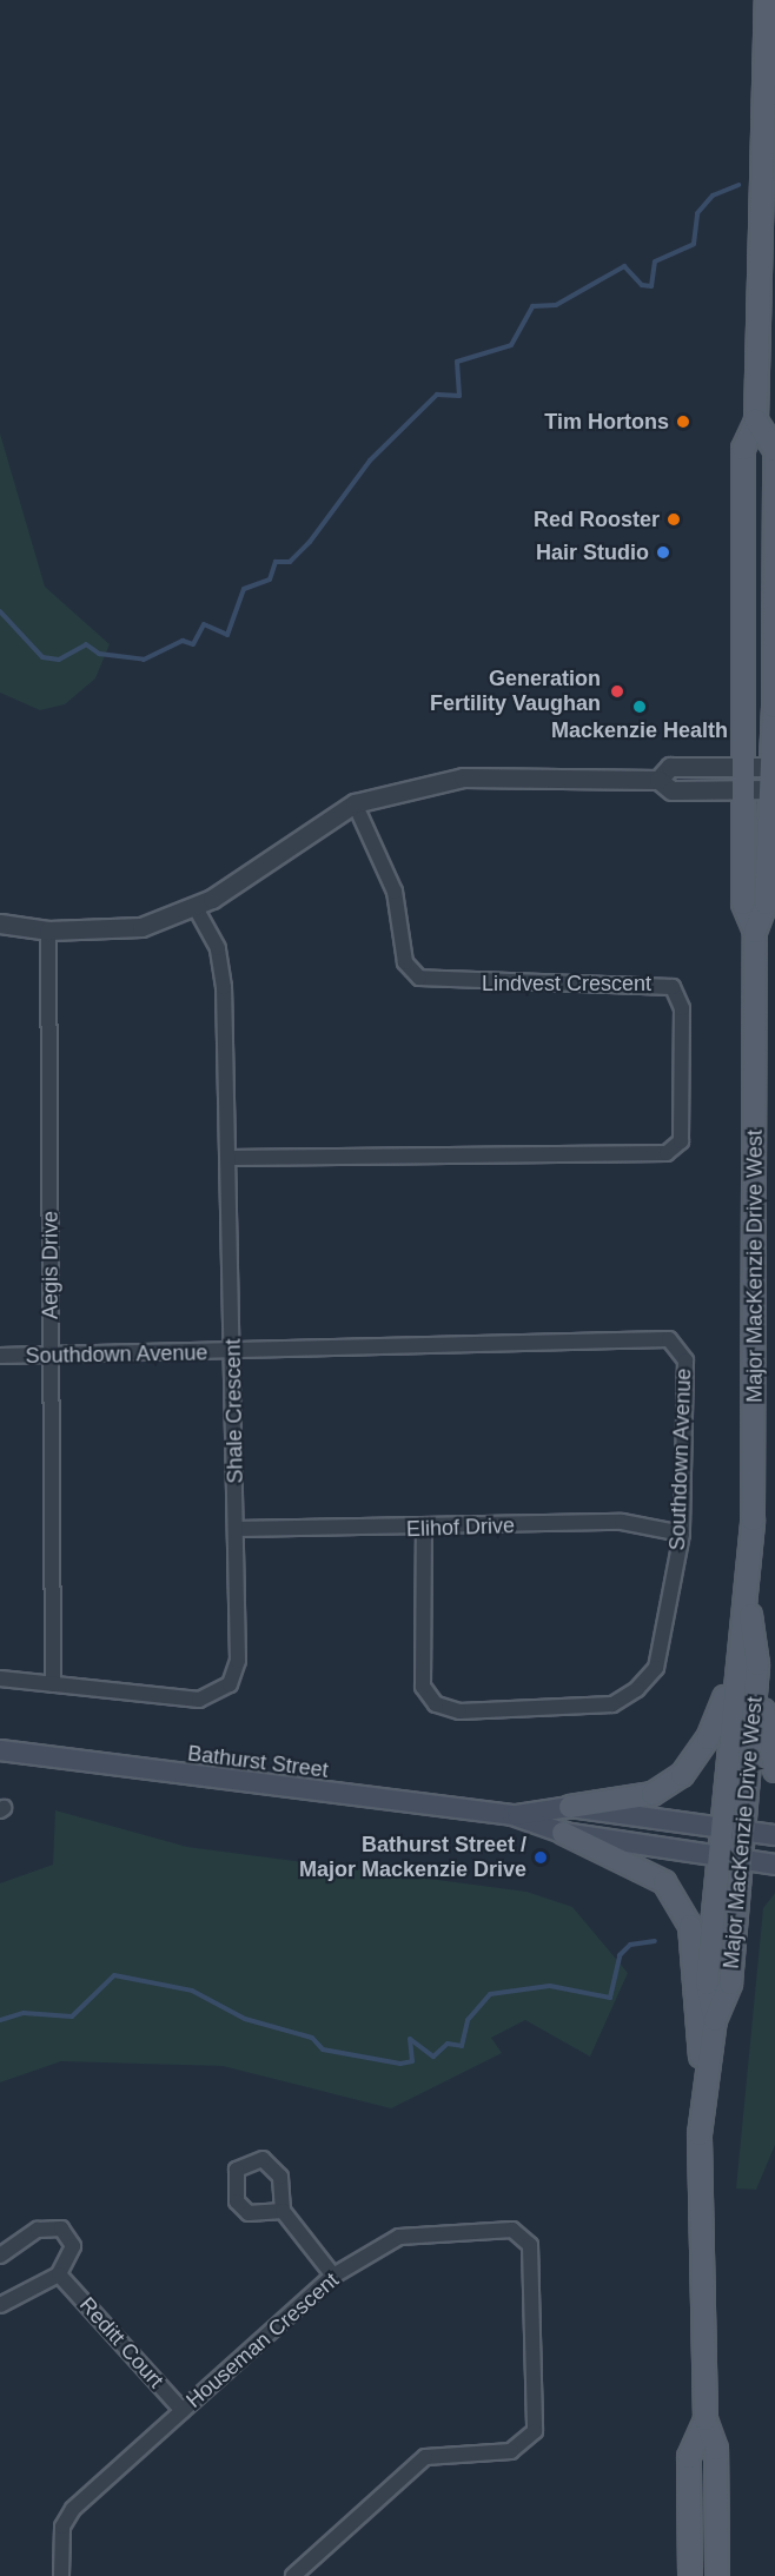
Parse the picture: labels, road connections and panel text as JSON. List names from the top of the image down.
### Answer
{
  "streets": {
    "main road": ["Major MacKenzie Drive West", "Bathurst Street"],
    "street": [
      "Lindvest Crescent",
      "Aegis Drive",
      "Southdown Avenue",
      "Shale Crescent",
      "Elihof Drive",
      "Houseman Crescent",
      "Reditt Court"
    ]
  },
  "crossings": [
    ["Lindvest Crescent", "Shale Crescent"],
    ["Aegis Drive", "Southdown Avenue"],
    ["Aegis Drive", "Shale Crescent"],
    ["Major MacKenzie Drive West", "Bathurst Street"],
    ["Southdown Avenue", "Shale Crescent"],
    ["Southdown Avenue", "Elihof Drive"],
    ["Shale Crescent", "Elihof Drive"],
    ["Houseman Crescent", "Reditt Court"]
  ],
  "places": [
    "Tim Hortons",
    "Red Rooster",
    "Hair Studio",
    "Generation Fertility Vaughan",
    "Mackenzie Health",
    "Bathurst Street / Major Mackenzie Drive"
  ]
}
